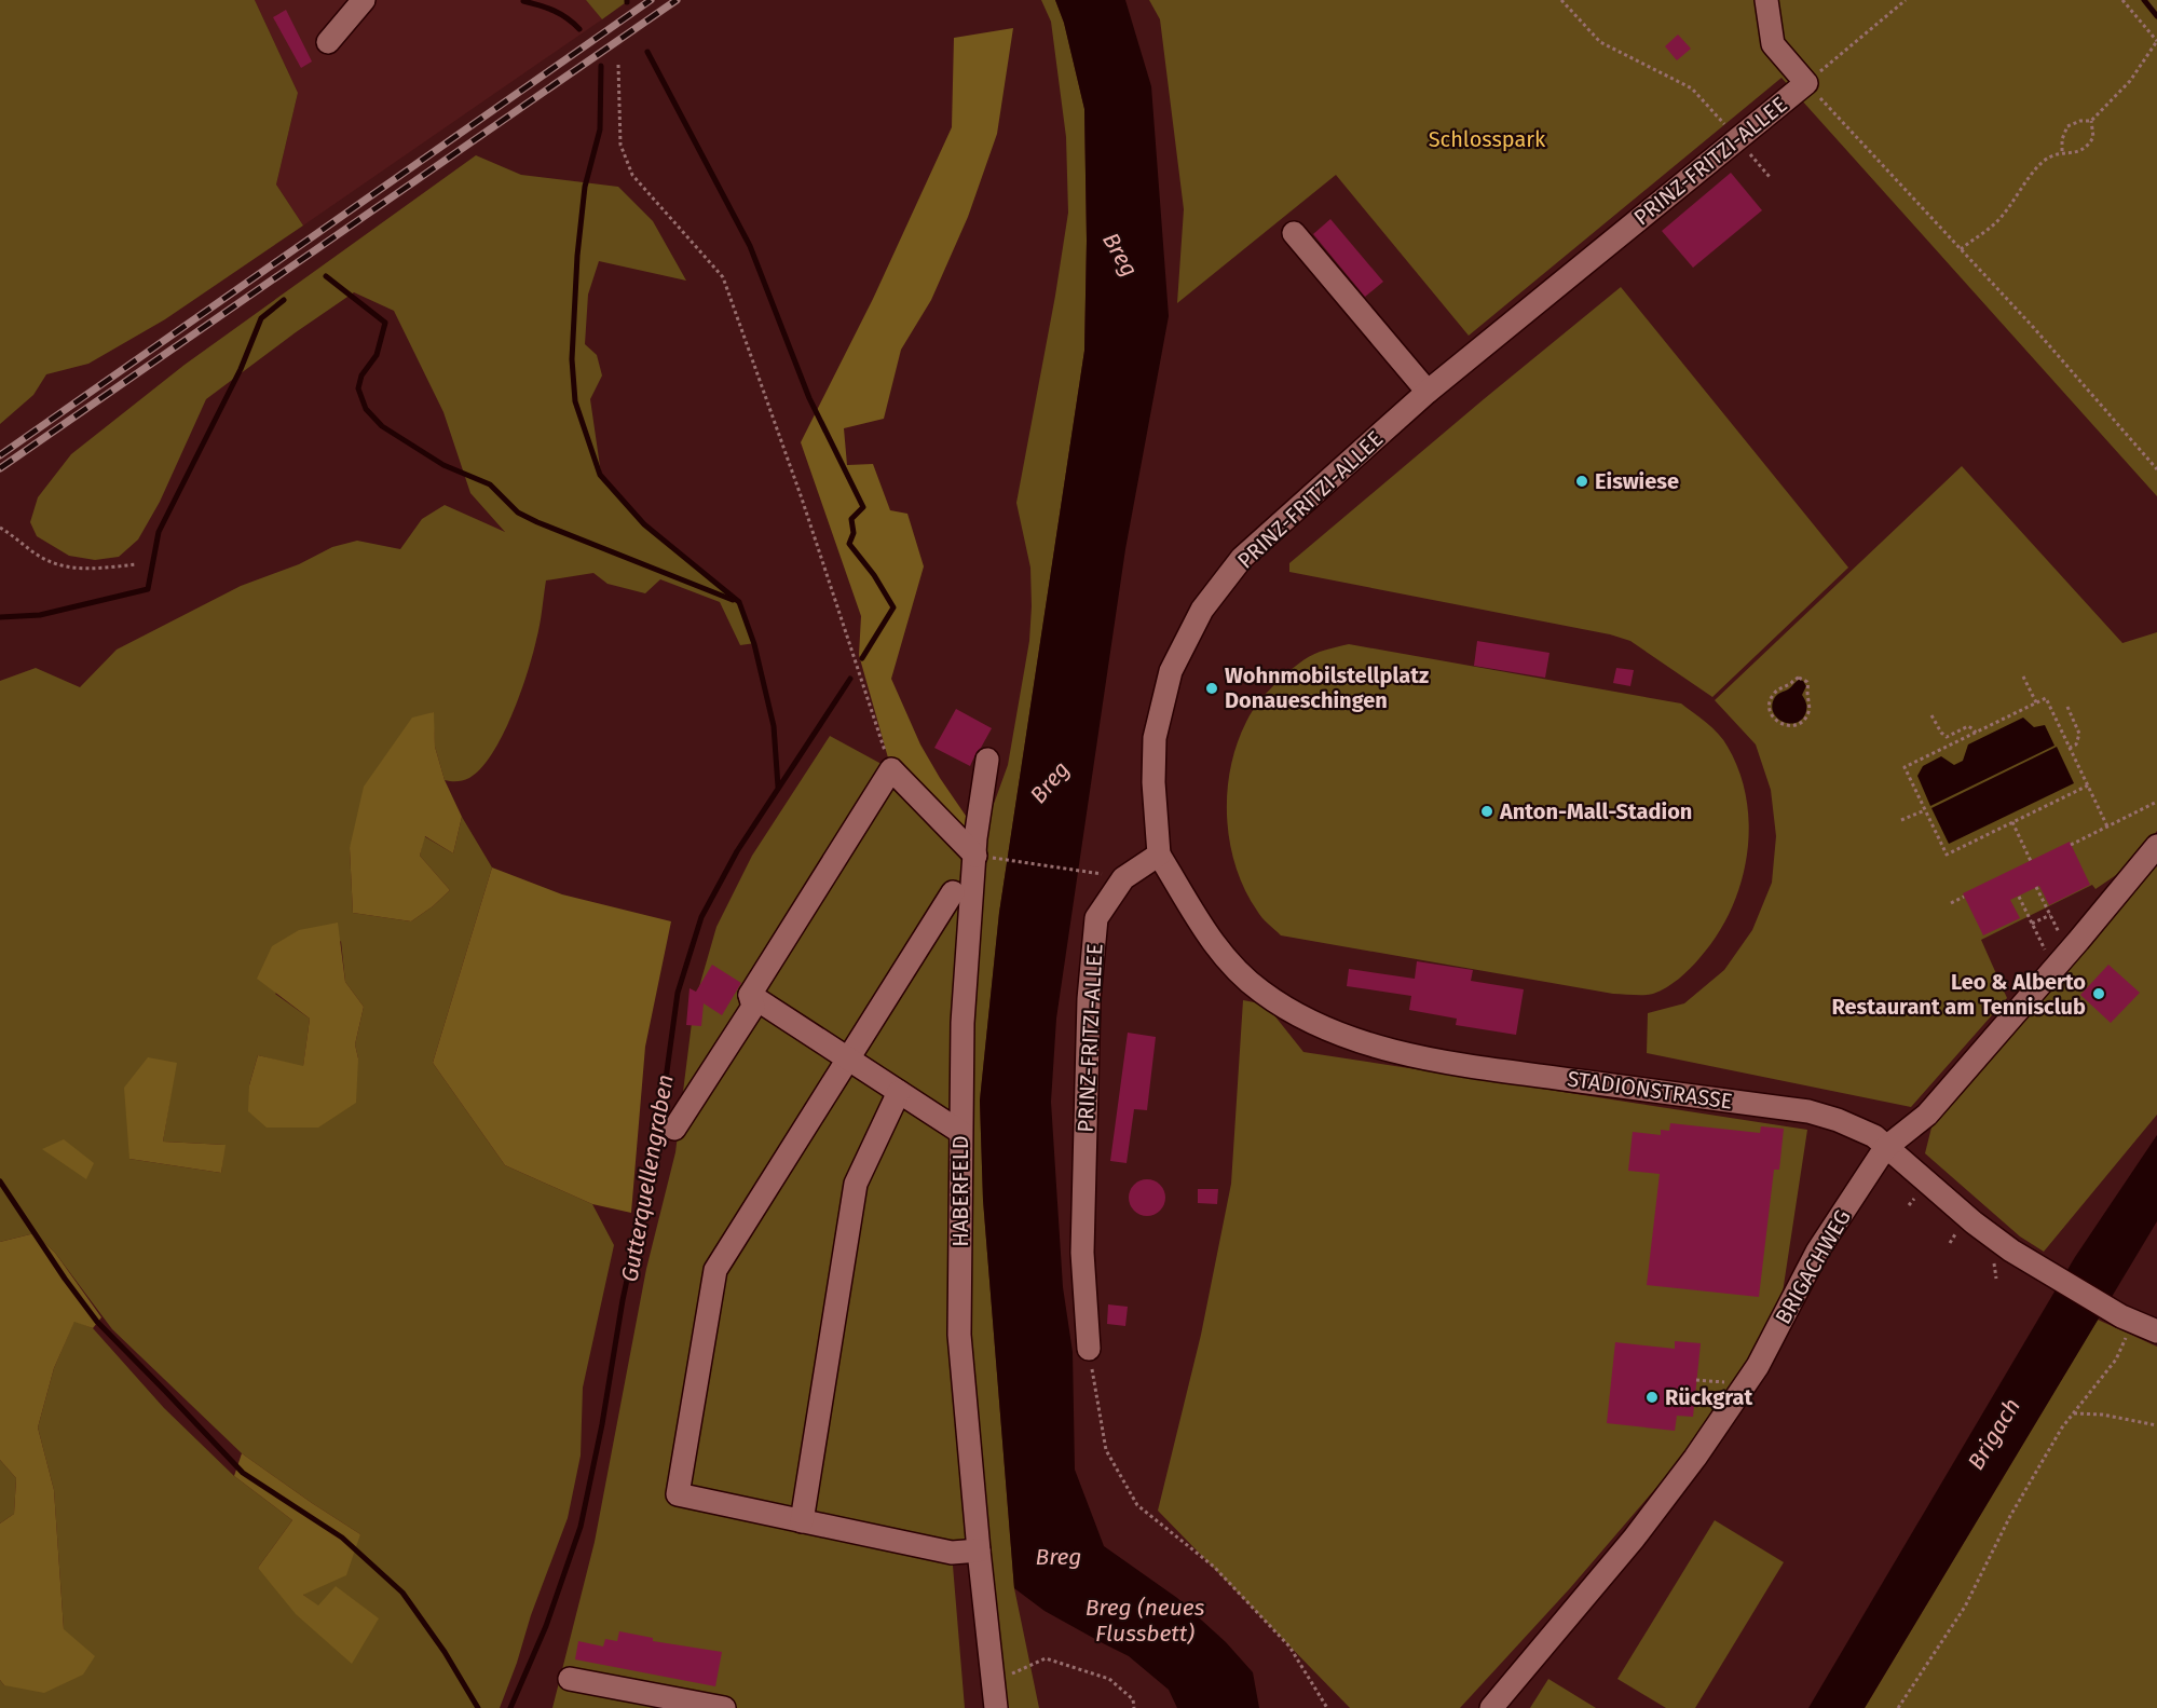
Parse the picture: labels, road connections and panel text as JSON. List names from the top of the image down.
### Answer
{
  "streets": {
    "street": [
      "PRINZ-FRITZI-ALLEE",
      "STADIONSTRASSE",
      "HABERFELD",
      "BRIGACHWEG"
    ]
  },
  "crossings": [
    ["PRINZ-FRITZI-ALLEE", "STADIONSTRASSE"],
    ["STADIONSTRASSE", "BRIGACHWEG"]
  ],
  "water": [
    "Breg",
    "Gutterquellengraben",
    "Brigach",
    "Breg (neues Flussbett)"
  ],
  "parks": ["Schlosspark"],
  "places": [
    "Eiswiese",
    "Wohnmobilstellplatz Donaueschingen",
    "Anton-Mall-Stadion",
    "Leo & Alberto Restaurant am Tennisclub",
    "Rückgrat"
  ]
}
